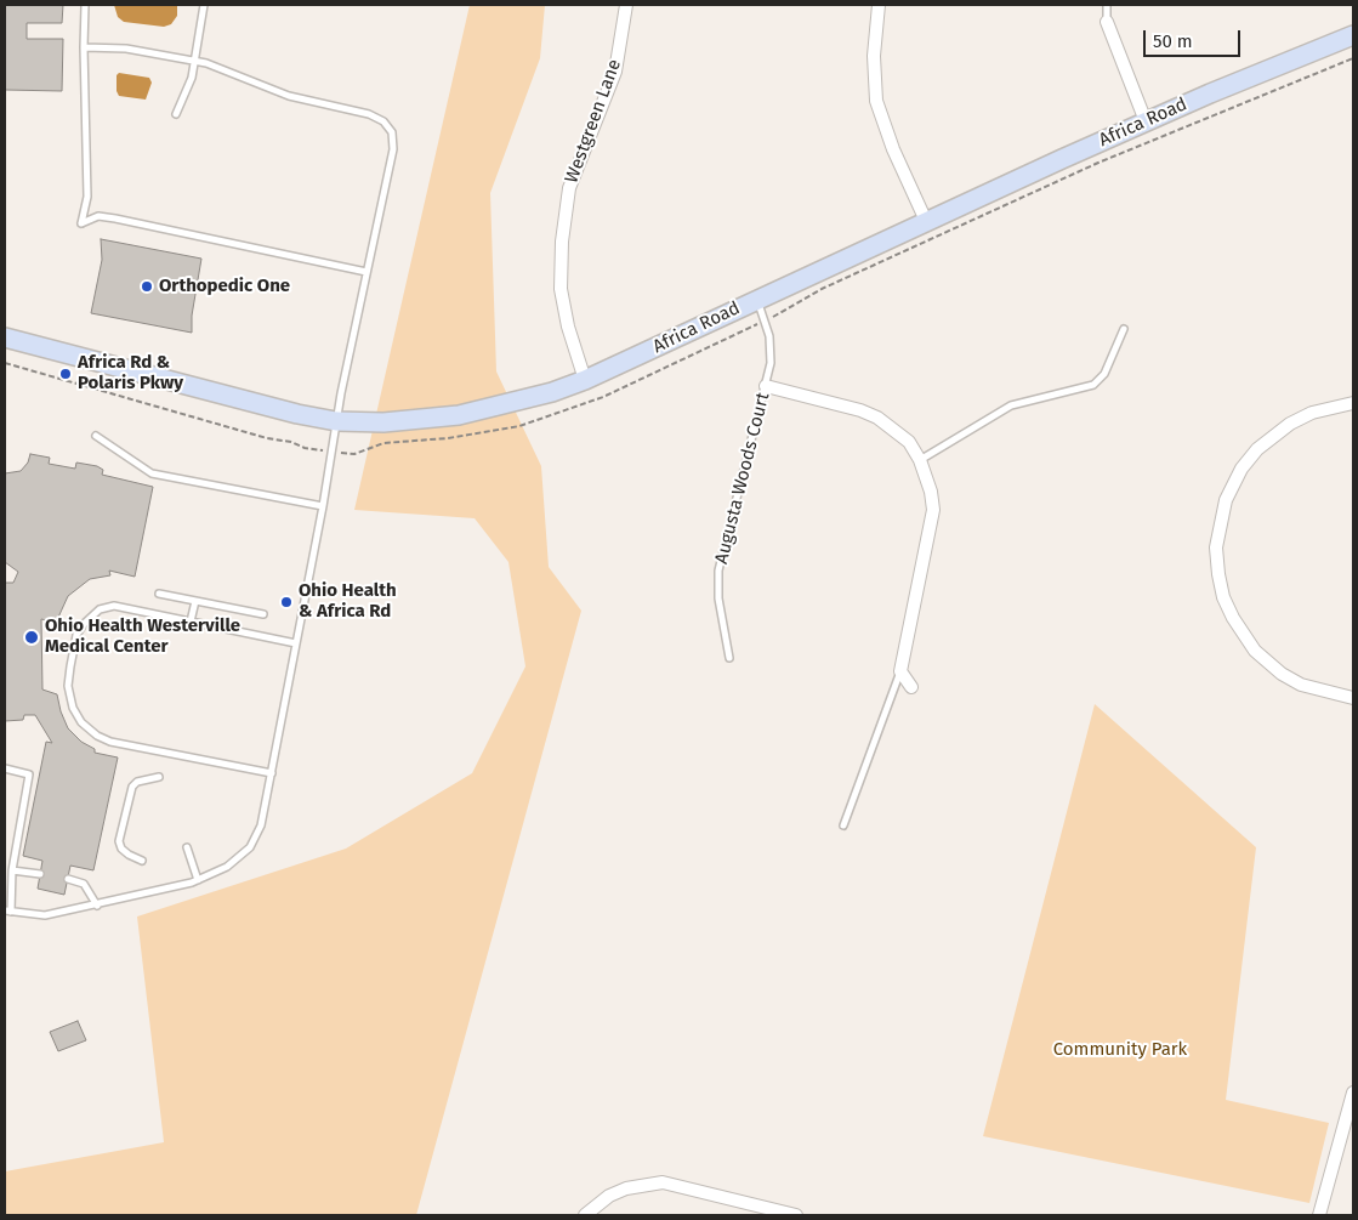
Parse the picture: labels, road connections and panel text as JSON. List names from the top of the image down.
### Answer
{
  "streets": {
    "street": ["Westgreen Lane", "Africa Road"],
    "lane": ["Augusta Woods Court"]
  },
  "crossings": [
    ["Westgreen Lane", "Africa Road"],
    ["Africa Road", "Augusta Woods Court"]
  ],
  "parks": ["Community Park"],
  "places": [
    "Orthopedic One",
    "Africa Rd & Polaris Pkwy",
    "Ohio Health & Africa Rd",
    "Ohio Health Westerville Medical Center"
  ],
  "scale_bar": "50 m"
}
